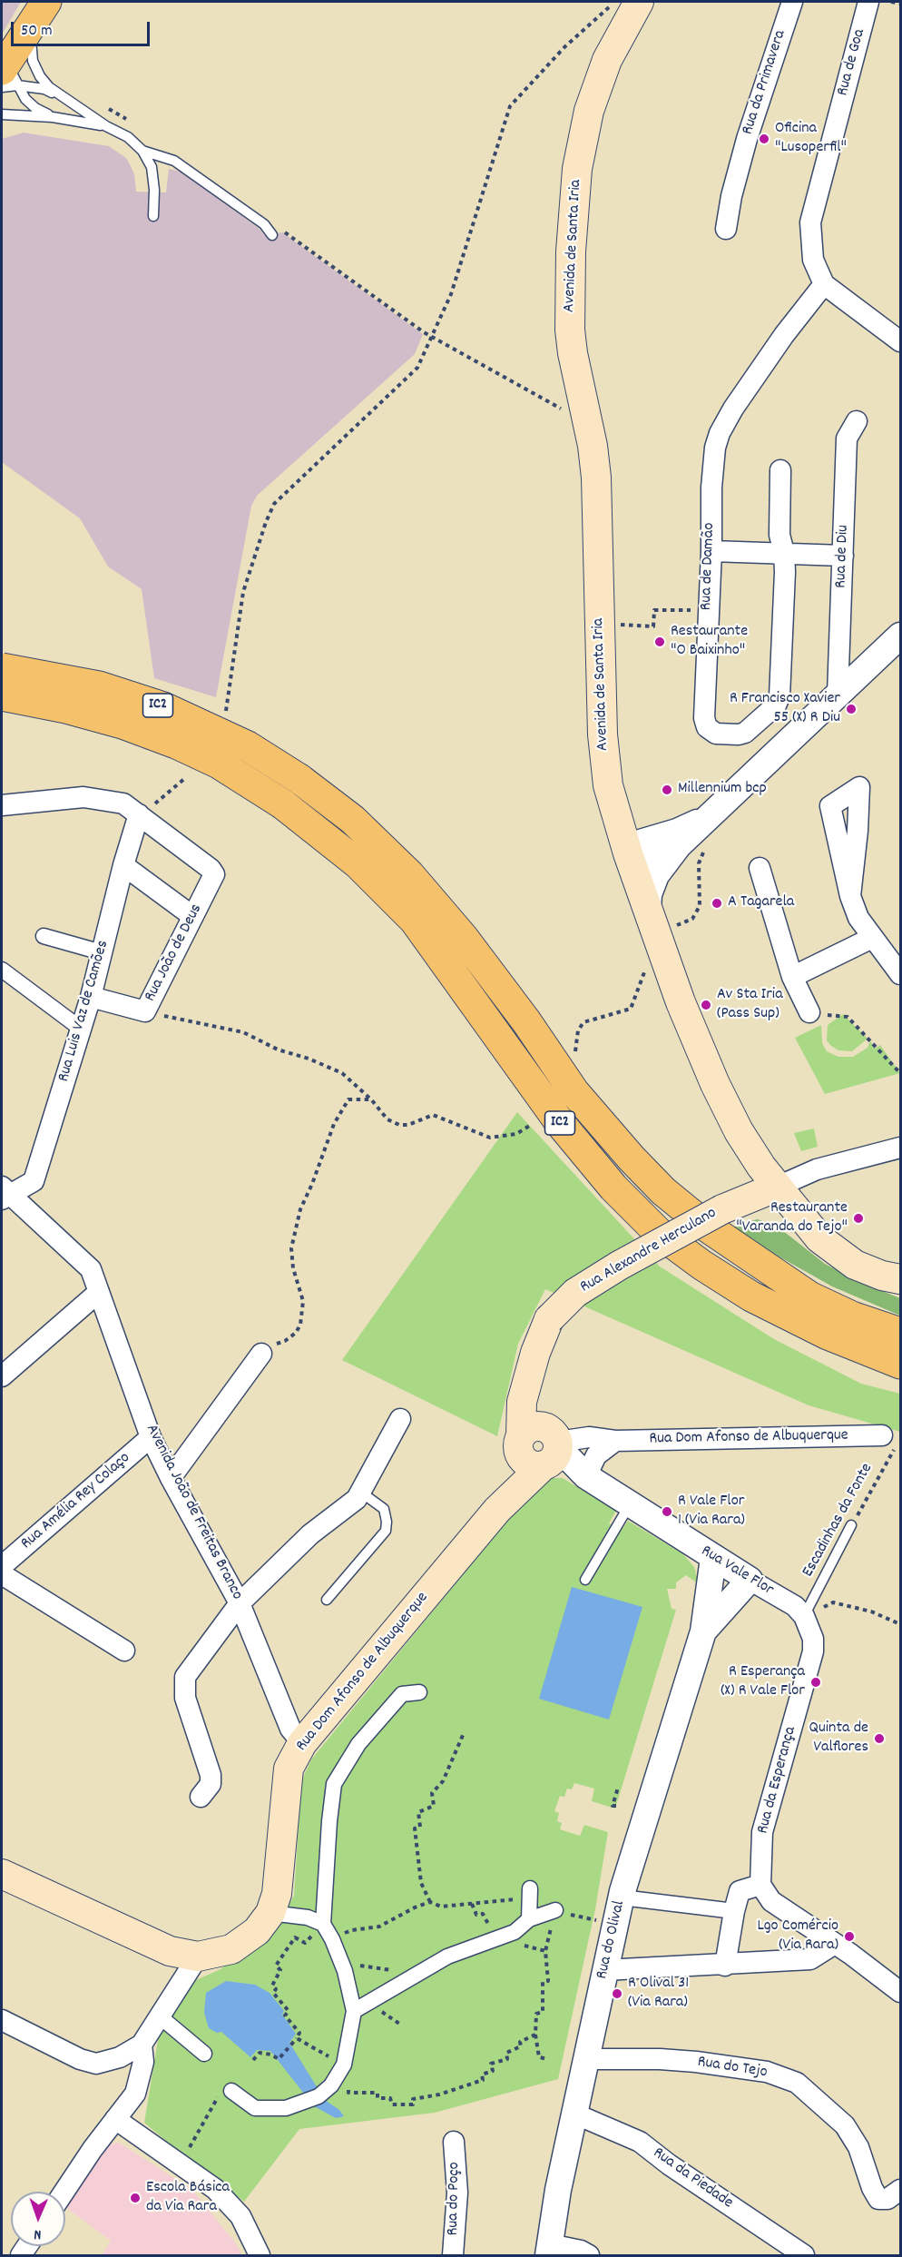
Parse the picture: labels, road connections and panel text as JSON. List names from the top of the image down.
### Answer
{
  "streets": {
    "main road": [
      "Avenida de Santa Iria",
      "IC2",
      "Rua Alexandre Herculano",
      "Rua Dom Afonso de Albuquerque"
    ],
    "street": [
      "Rua de Goa",
      "Rua da Primavera",
      "Rua de Diu",
      "Rua de Damão",
      "Rua João de Deus",
      "Rua Luis Vaz de Camões",
      "Rua Amélia Rey Colaço",
      "Avenida João de Freitas Branco",
      "Rua Vale Flor",
      "Rua da Esperança",
      "Rua do Olival",
      "Rua do Tejo",
      "Rua da Piedade",
      "Rua do Poço"
    ],
    "lane": ["Escadinhas da Fonte"]
  },
  "crossings": [
    ["Rua de Goa", "Rua de Damão"],
    ["Avenida de Santa Iria", "Rua Alexandre Herculano"],
    ["Rua João de Deus", "Rua Luis Vaz de Camões"],
    ["Rua Luis Vaz de Camões", "Avenida João de Freitas Branco"],
    ["Rua Alexandre Herculano", "Rua Dom Afonso de Albuquerque"],
    ["Rua Dom Afonso de Albuquerque", "Avenida João de Freitas Branco"],
    ["Rua Dom Afonso de Albuquerque", "Escadinhas da Fonte"],
    ["Rua Dom Afonso de Albuquerque", "Rua Vale Flor"],
    ["Rua Amélia Rey Colaço", "Avenida João de Freitas Branco"],
    ["Escadinhas da Fonte", "Rua Vale Flor"],
    ["Escadinhas da Fonte", "Rua da Esperança"],
    ["Rua Vale Flor", "Rua da Esperança"],
    ["Rua Vale Flor", "Rua do Olival"],
    ["Rua do Olival", "Rua do Tejo"],
    ["Rua do Olival", "Rua da Piedade"]
  ],
  "places": [
    "Oficina \"Lusoperfil\"",
    "Restaurante \"O Baixinho\"",
    "R Francisco Xavier 55 (X) R Diu",
    "Millennium bcp",
    "A Tagarela",
    "Av Sta Iria (Pass Sup)",
    "Restaurante \"Varanda do Tejo\"",
    "R Vale Flor 1 (Via Rara)",
    "R Esperança (X) R Vale Flor",
    "Quinta de Valflores",
    "Lgo Comércio (Via Rara)",
    "R Olival 31 (Via Rara)",
    "Escola Básica da Via Rara"
  ],
  "scale_bar": "50 m",
  "north": "bottom"
}
